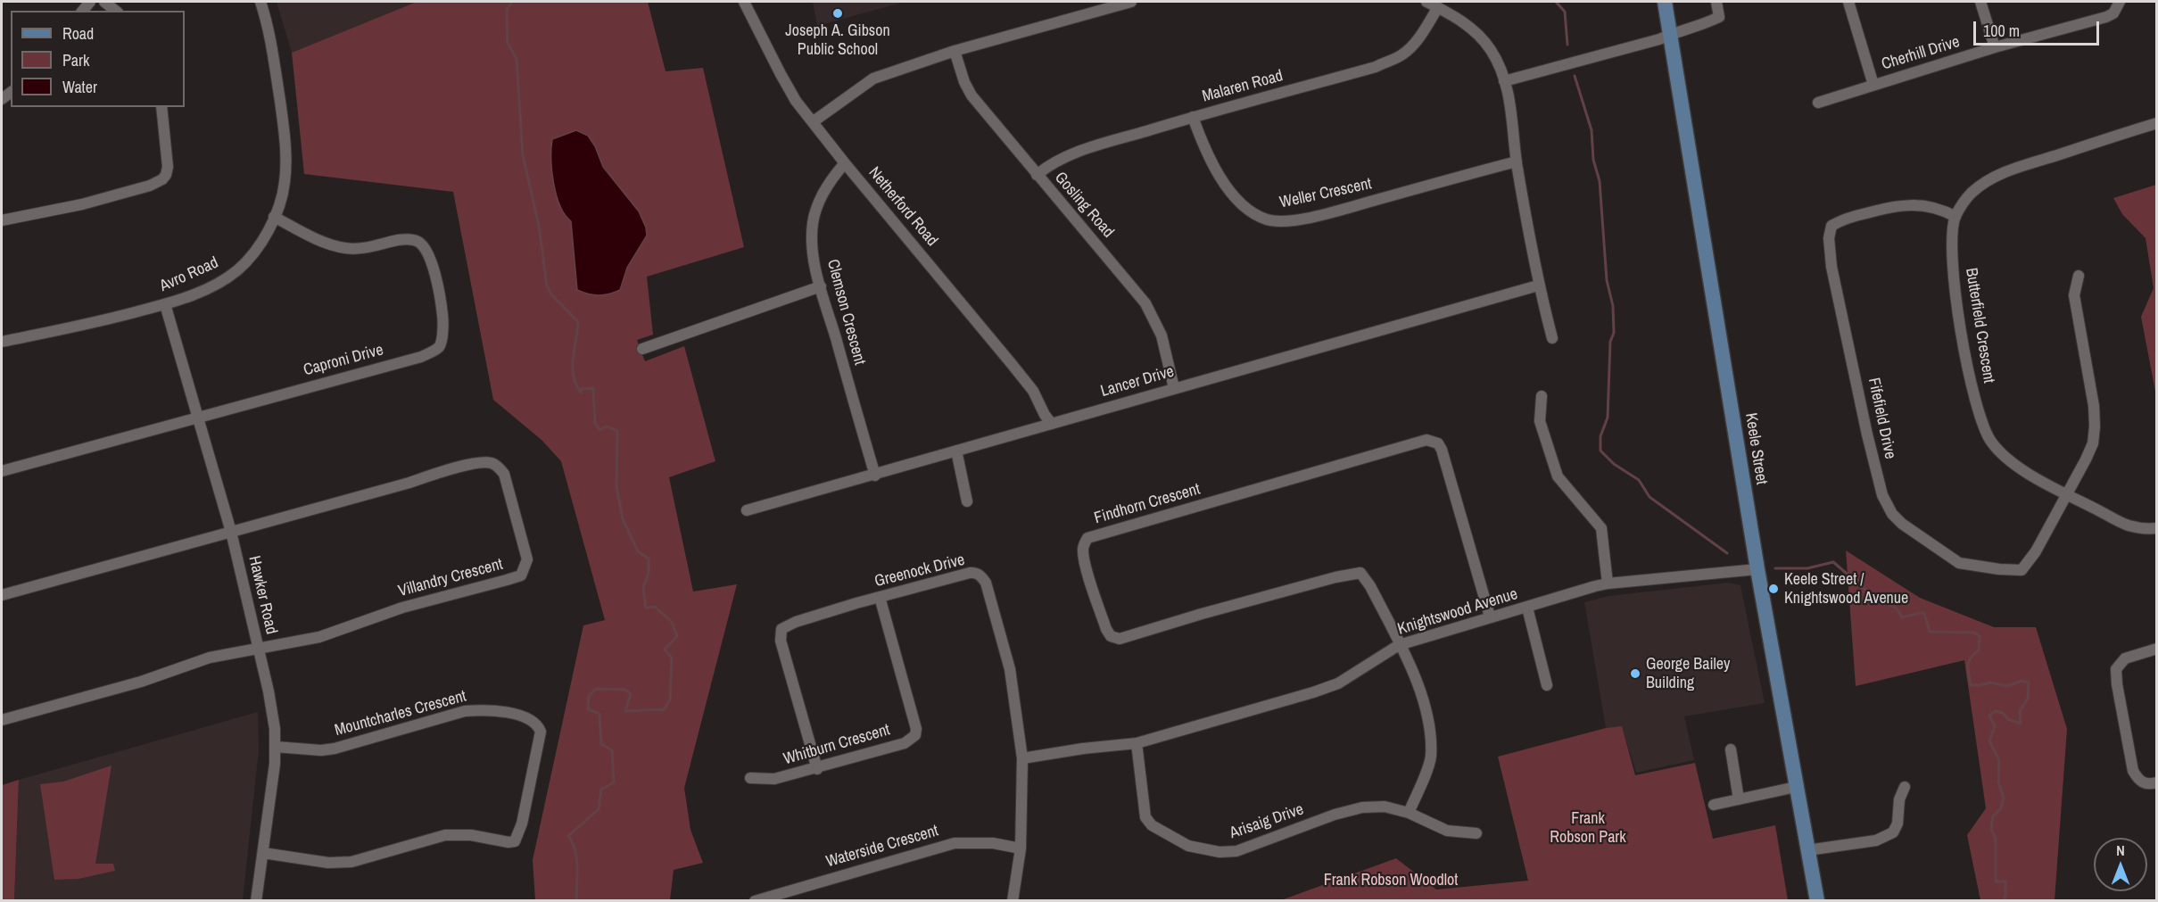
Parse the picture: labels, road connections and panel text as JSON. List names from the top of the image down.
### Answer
{
  "streets": {
    "main road": ["Keele Street"],
    "street": [
      "Cherhill Drive",
      "Malaren Road",
      "Weller Crescent",
      "Gosling Road",
      "Netherford Road",
      "Avro Road",
      "Clemson Crescent",
      "Butterfield Crescent",
      "Caproni Drive",
      "Lancer Drive",
      "Fifefield Drive",
      "Findhorn Crescent",
      "Greenock Drive",
      "Villandry Crescent",
      "Hawker Road",
      "Knightswood Avenue",
      "Mountcharles Crescent",
      "Whitburn Crescent",
      "Arisaig Drive",
      "Waterside Crescent"
    ]
  },
  "crossings": [
    ["Malaren Road", "Weller Crescent"],
    ["Malaren Road", "Gosling Road"],
    ["Gosling Road", "Lancer Drive"],
    ["Netherford Road", "Clemson Crescent"],
    ["Netherford Road", "Lancer Drive"],
    ["Avro Road", "Caproni Drive"],
    ["Avro Road", "Hawker Road"],
    ["Clemson Crescent", "Lancer Drive"],
    ["Butterfield Crescent", "Fifefield Drive"],
    ["Caproni Drive", "Hawker Road"],
    ["Keele Street", "Knightswood Avenue"],
    ["Findhorn Crescent", "Knightswood Avenue"],
    ["Greenock Drive", "Knightswood Avenue"],
    ["Greenock Drive", "Whitburn Crescent"],
    ["Greenock Drive", "Waterside Crescent"],
    ["Villandry Crescent", "Hawker Road"],
    ["Hawker Road", "Mountcharles Crescent"],
    ["Knightswood Avenue", "Arisaig Drive"]
  ],
  "parks": ["Frank Robson Park", "Frank Robson Woodlot"],
  "places": ["Joseph A. Gibson Public School", "Keele Street / Knightswood Avenue", "George Bailey Building"],
  "legend": ["Road", "Park", "Water"],
  "scale_bar": "100 m",
  "north": "top"
}
